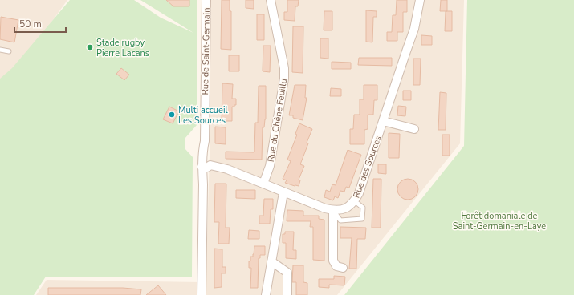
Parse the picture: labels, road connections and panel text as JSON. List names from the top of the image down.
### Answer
{
  "streets": {
    "street": ["Rue de Saint-Germain", "Rue du Chêne Feuillu", "Rue des Sources"]
  },
  "crossings": [
    ["Rue de Saint-Germain", "Rue des Sources"],
    ["Rue du Chêne Feuillu", "Rue des Sources"]
  ],
  "parks": ["Forêt domaniale de Saint-Germain-en-Laye"],
  "places": ["Stade rugby Pierre Lacans", "Multi accueil Les Sources"],
  "scale_bar": "50 m"
}
